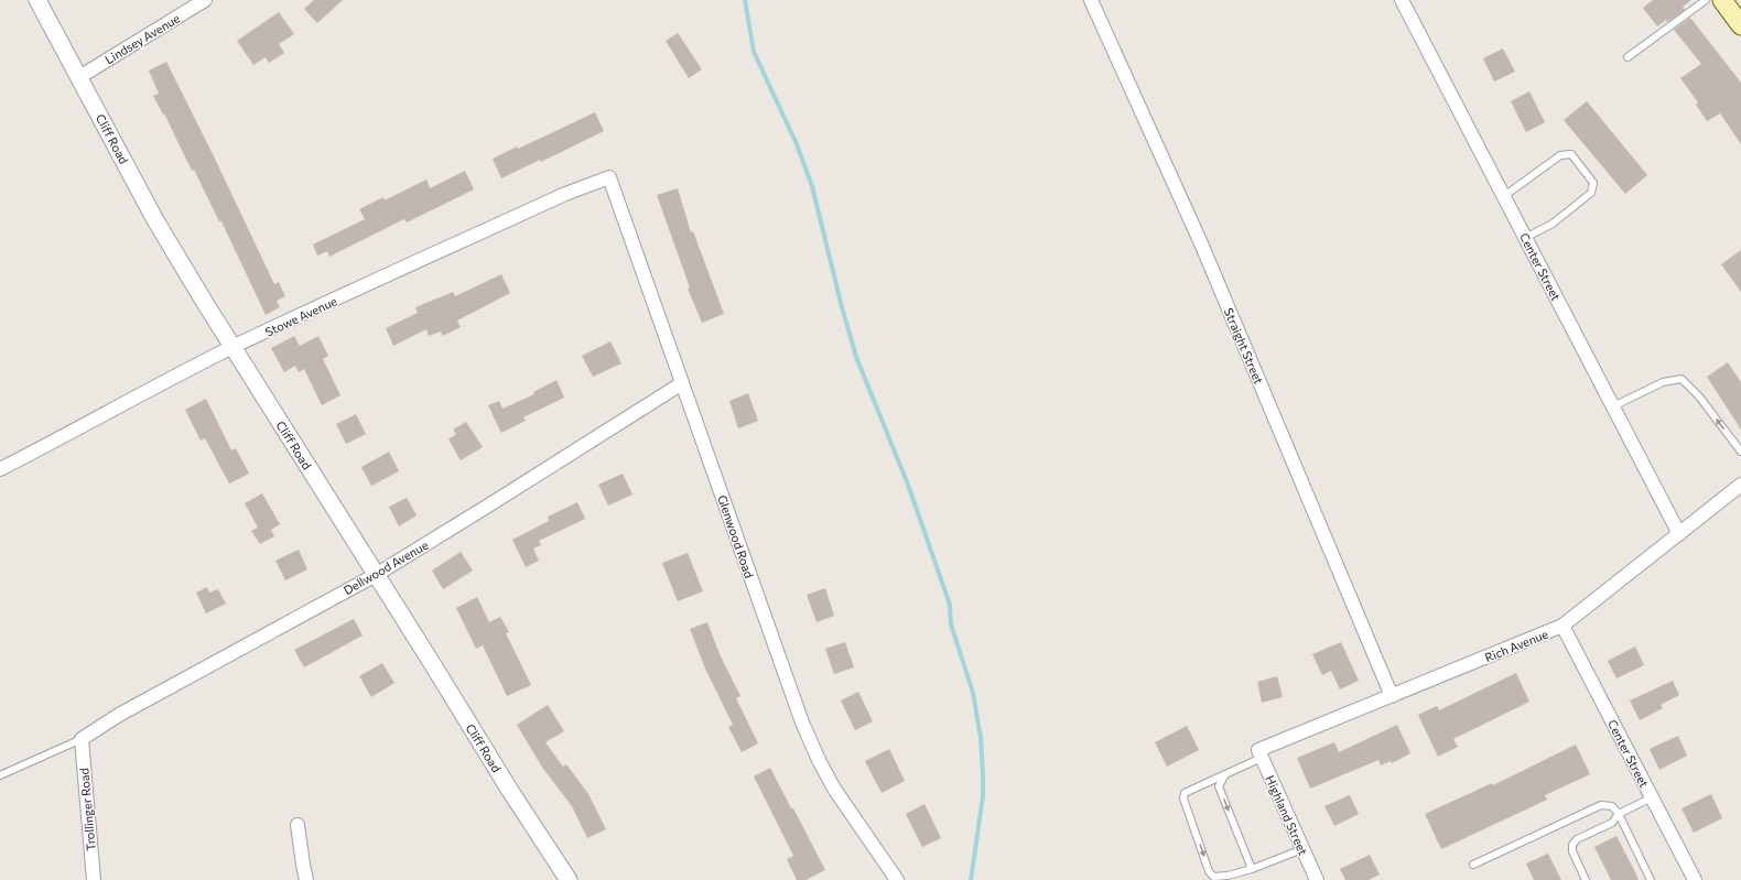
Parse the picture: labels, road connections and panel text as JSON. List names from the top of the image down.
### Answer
{
  "streets": {
    "street": [
      "Lindsey Avenue",
      "Cliff Road",
      "Center Street",
      "Stowe Avenue",
      "Straight Street",
      "Glenwood Road",
      "Dellwood Avenue",
      "Rich Avenue",
      "Trollinger Road",
      "Highland Street"
    ]
  },
  "crossings": [
    ["Lindsey Avenue", "Cliff Road"],
    ["Cliff Road", "Stowe Avenue"],
    ["Cliff Road", "Dellwood Avenue"],
    ["Center Street", "Rich Avenue"],
    ["Stowe Avenue", "Glenwood Road"],
    ["Straight Street", "Rich Avenue"],
    ["Glenwood Road", "Dellwood Avenue"],
    ["Dellwood Avenue", "Trollinger Road"],
    ["Rich Avenue", "Highland Street"]
  ]
}
